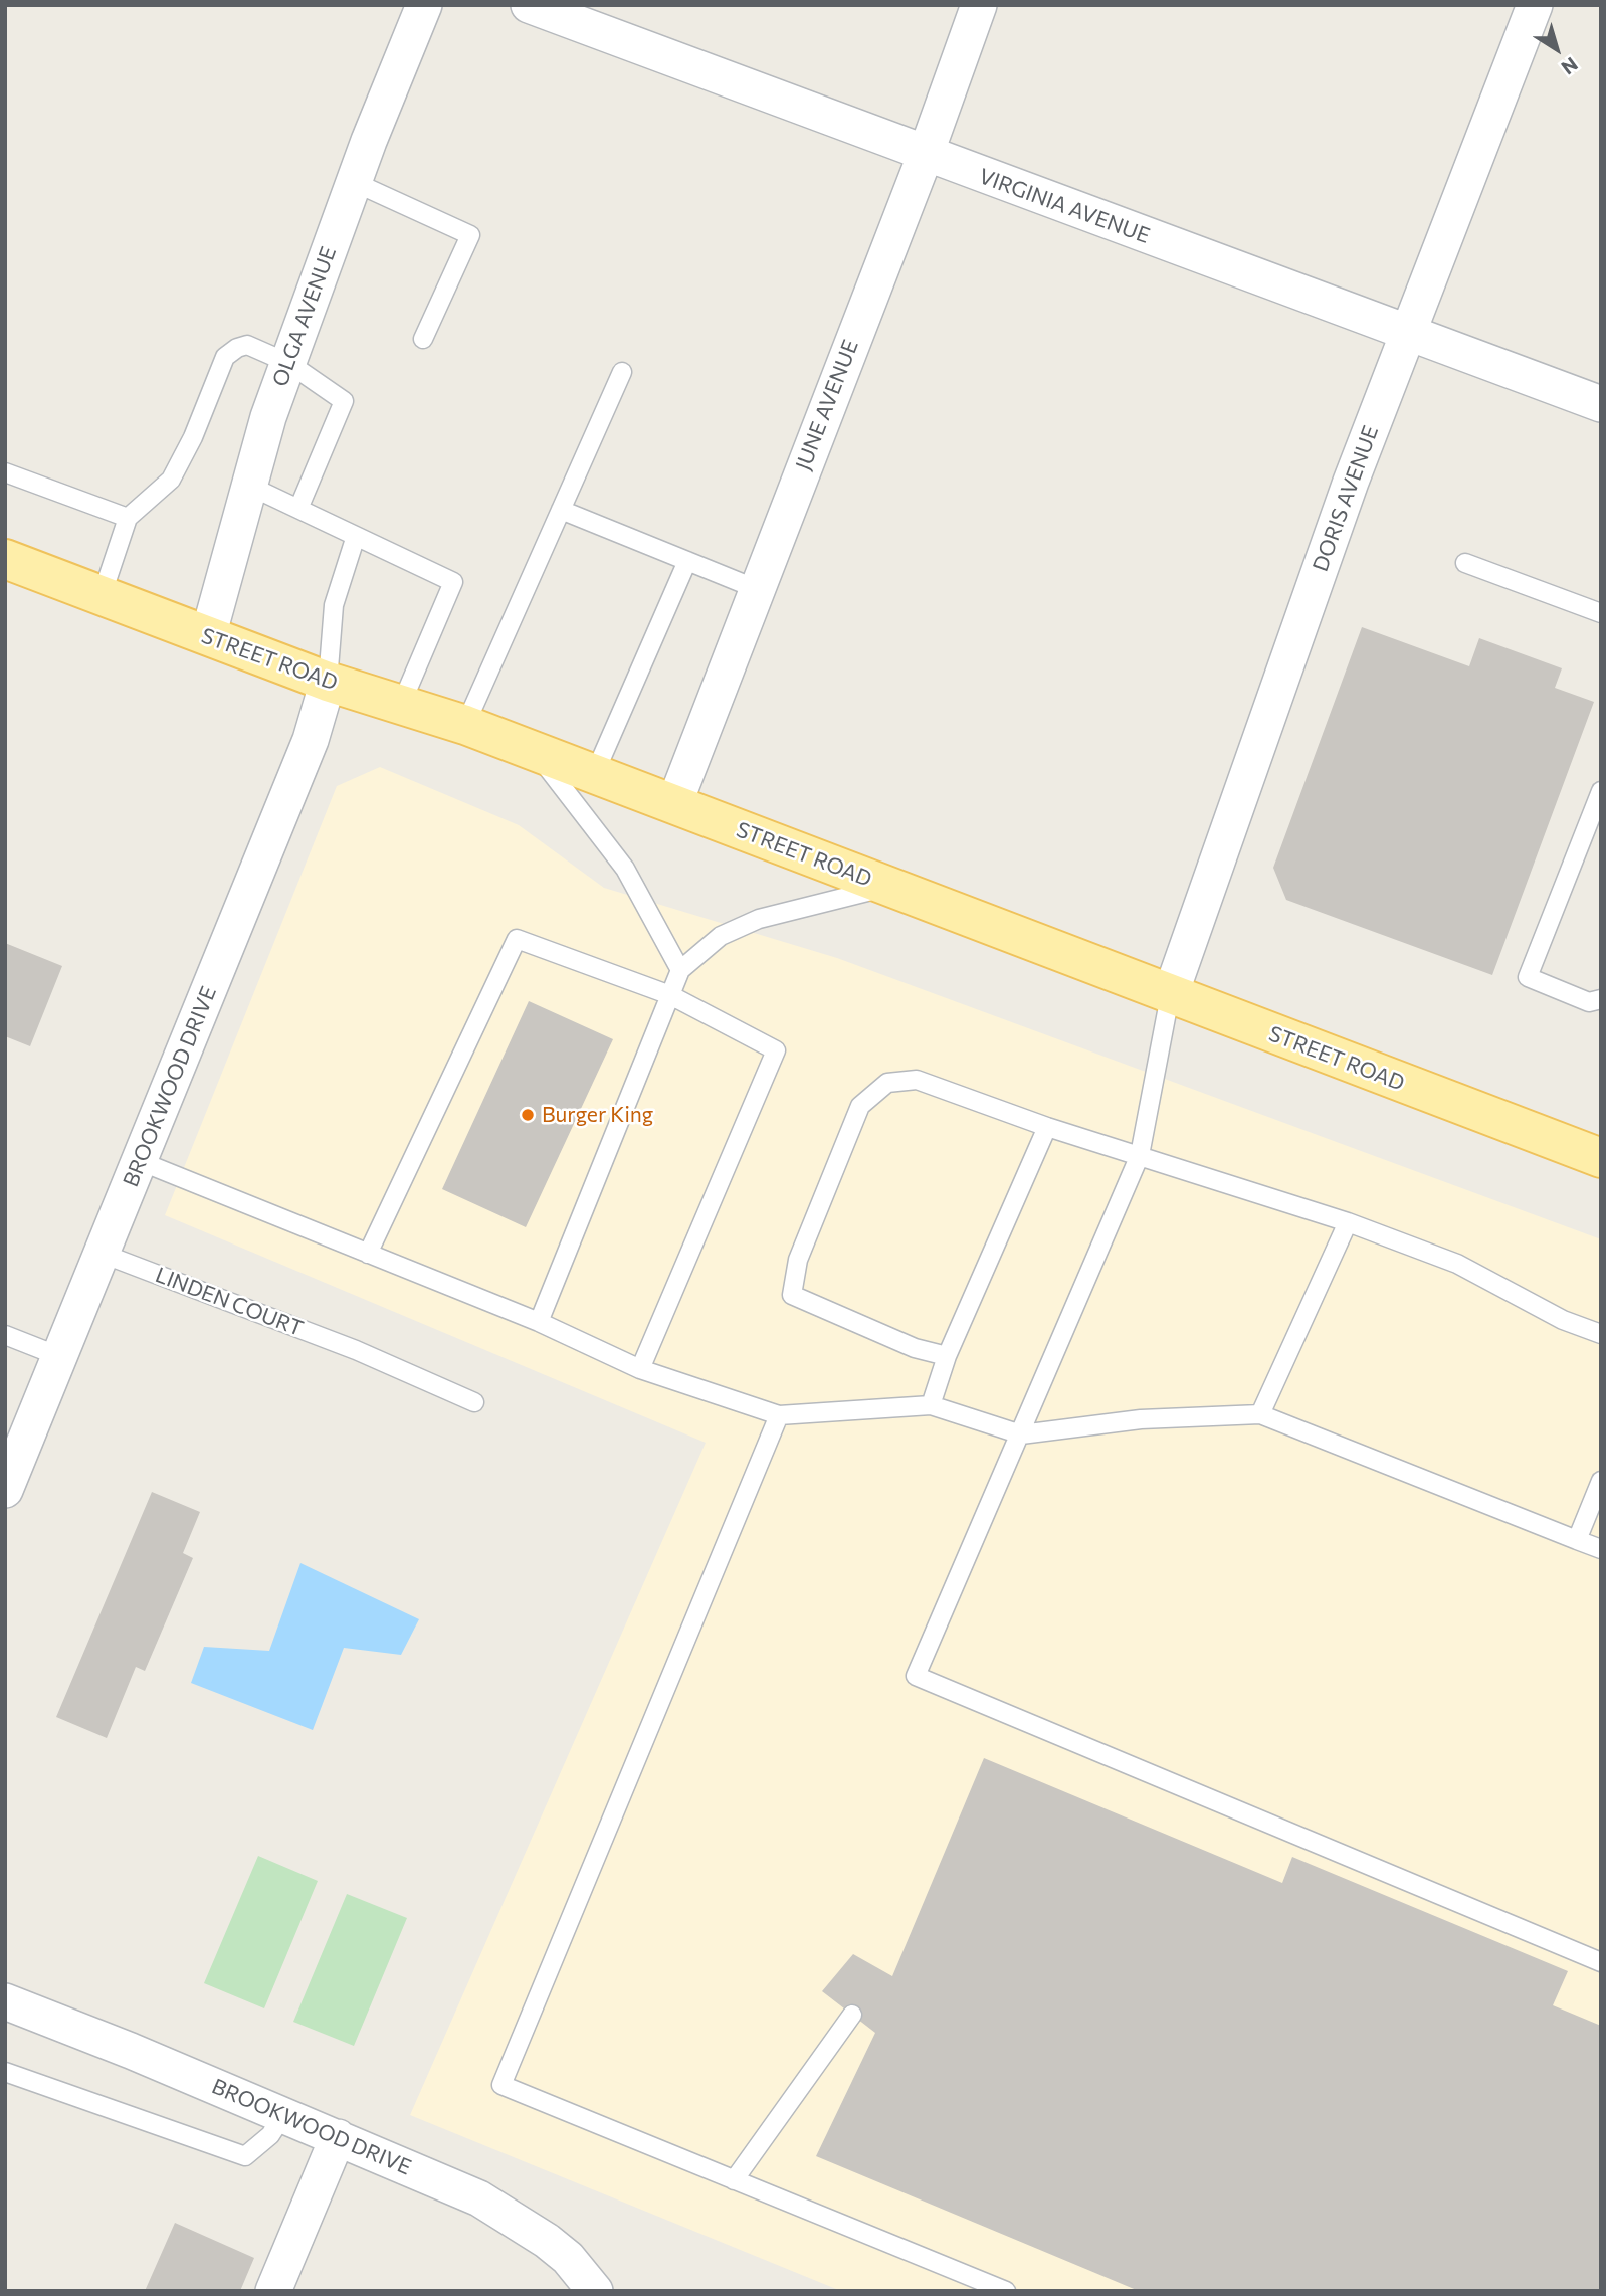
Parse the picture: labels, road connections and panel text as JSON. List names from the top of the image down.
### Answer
{
  "streets": {
    "main road": ["STREET ROAD"],
    "street": [
      "VIRGINIA AVENUE",
      "OLGA AVENUE",
      "JUNE AVENUE",
      "DORIS AVENUE",
      "BROOKWOOD DRIVE"
    ],
    "lane": ["LINDEN COURT"]
  },
  "crossings": [
    ["VIRGINIA AVENUE", "JUNE AVENUE"],
    ["VIRGINIA AVENUE", "DORIS AVENUE"],
    ["OLGA AVENUE", "STREET ROAD"],
    ["JUNE AVENUE", "STREET ROAD"],
    ["DORIS AVENUE", "STREET ROAD"],
    ["STREET ROAD", "BROOKWOOD DRIVE"],
    ["BROOKWOOD DRIVE", "LINDEN COURT"]
  ],
  "places": ["Burger King"],
  "north": "bottom right"
}
